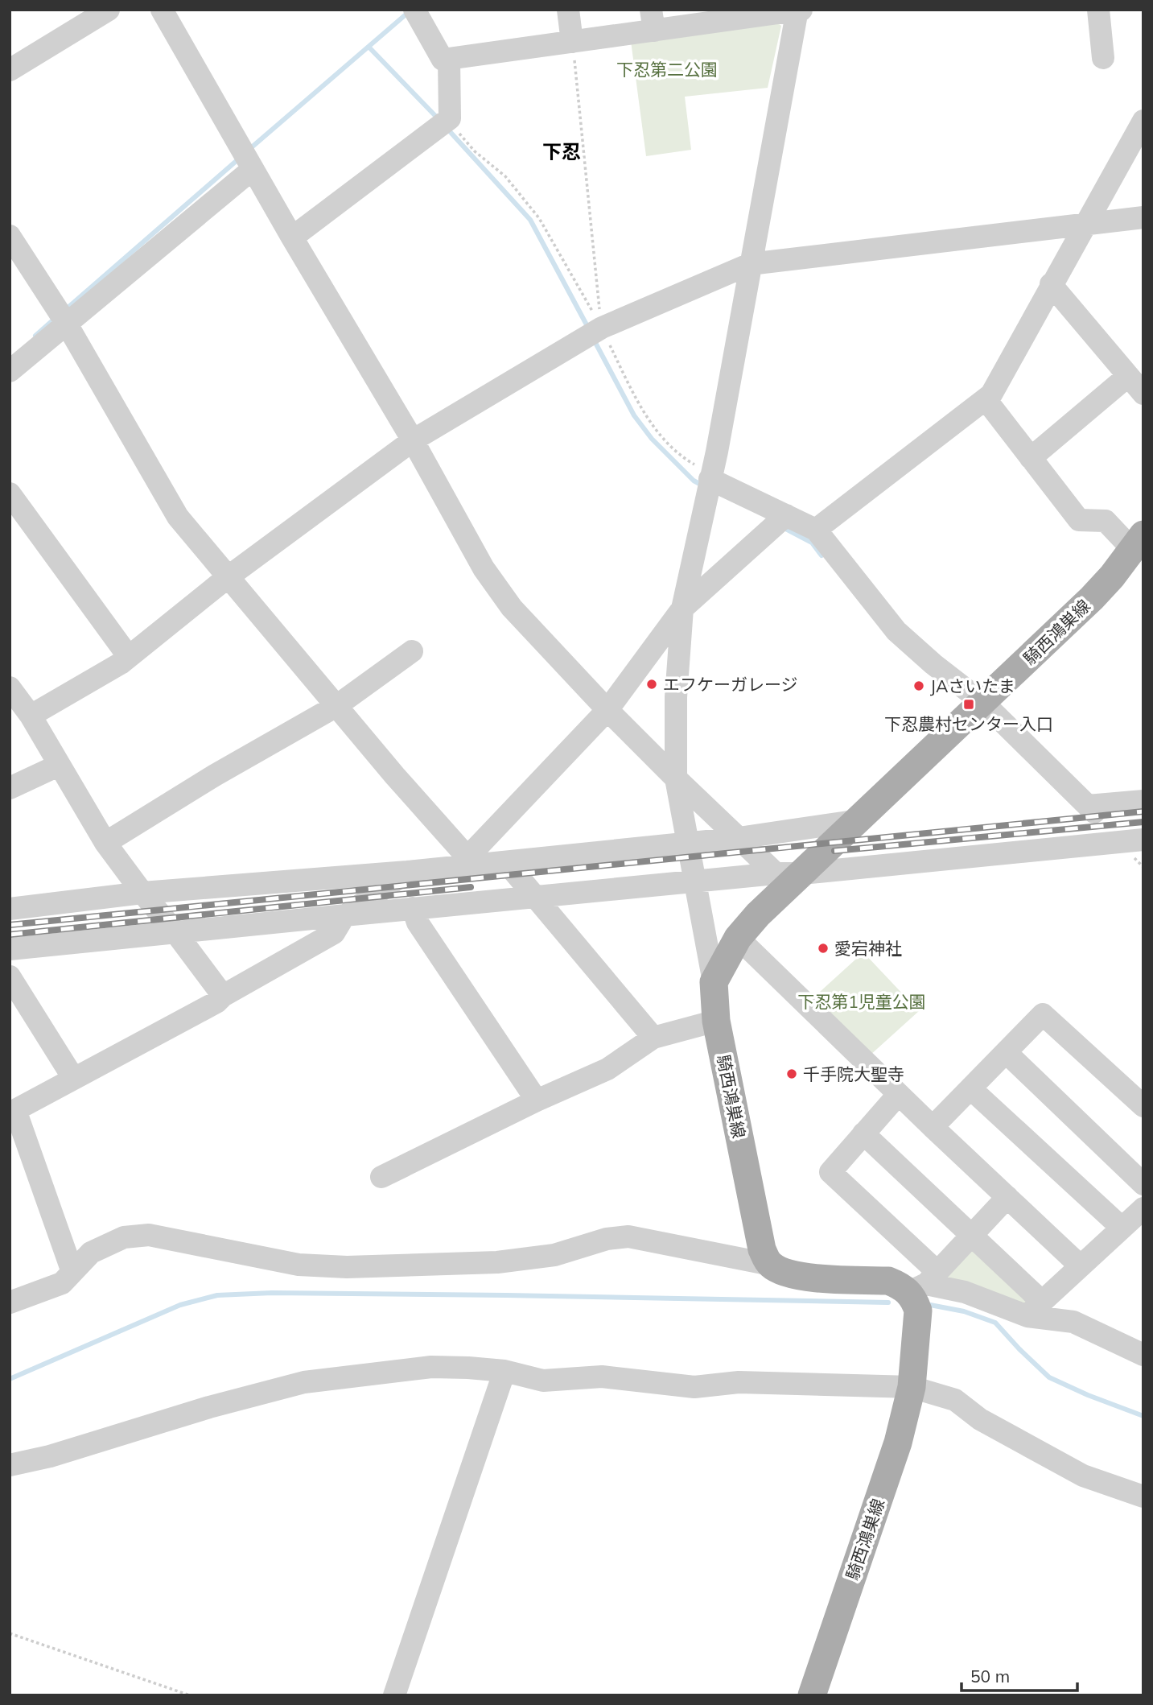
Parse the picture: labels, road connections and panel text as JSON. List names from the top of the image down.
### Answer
{
  "streets": {
    "main road": ["騎西鴻巣線"]
  },
  "districts": ["下忍"],
  "parks": ["下忍第二公園", "下忍第1児童公園"],
  "places": {
    "other": [
      "エフケーガレージ",
      "JAさいたま",
      "愛宕神社",
      "千手院大聖寺"
    ],
    "transit": ["下忍農村センター入口"]
  },
  "scale_bar": "50 m"
}
